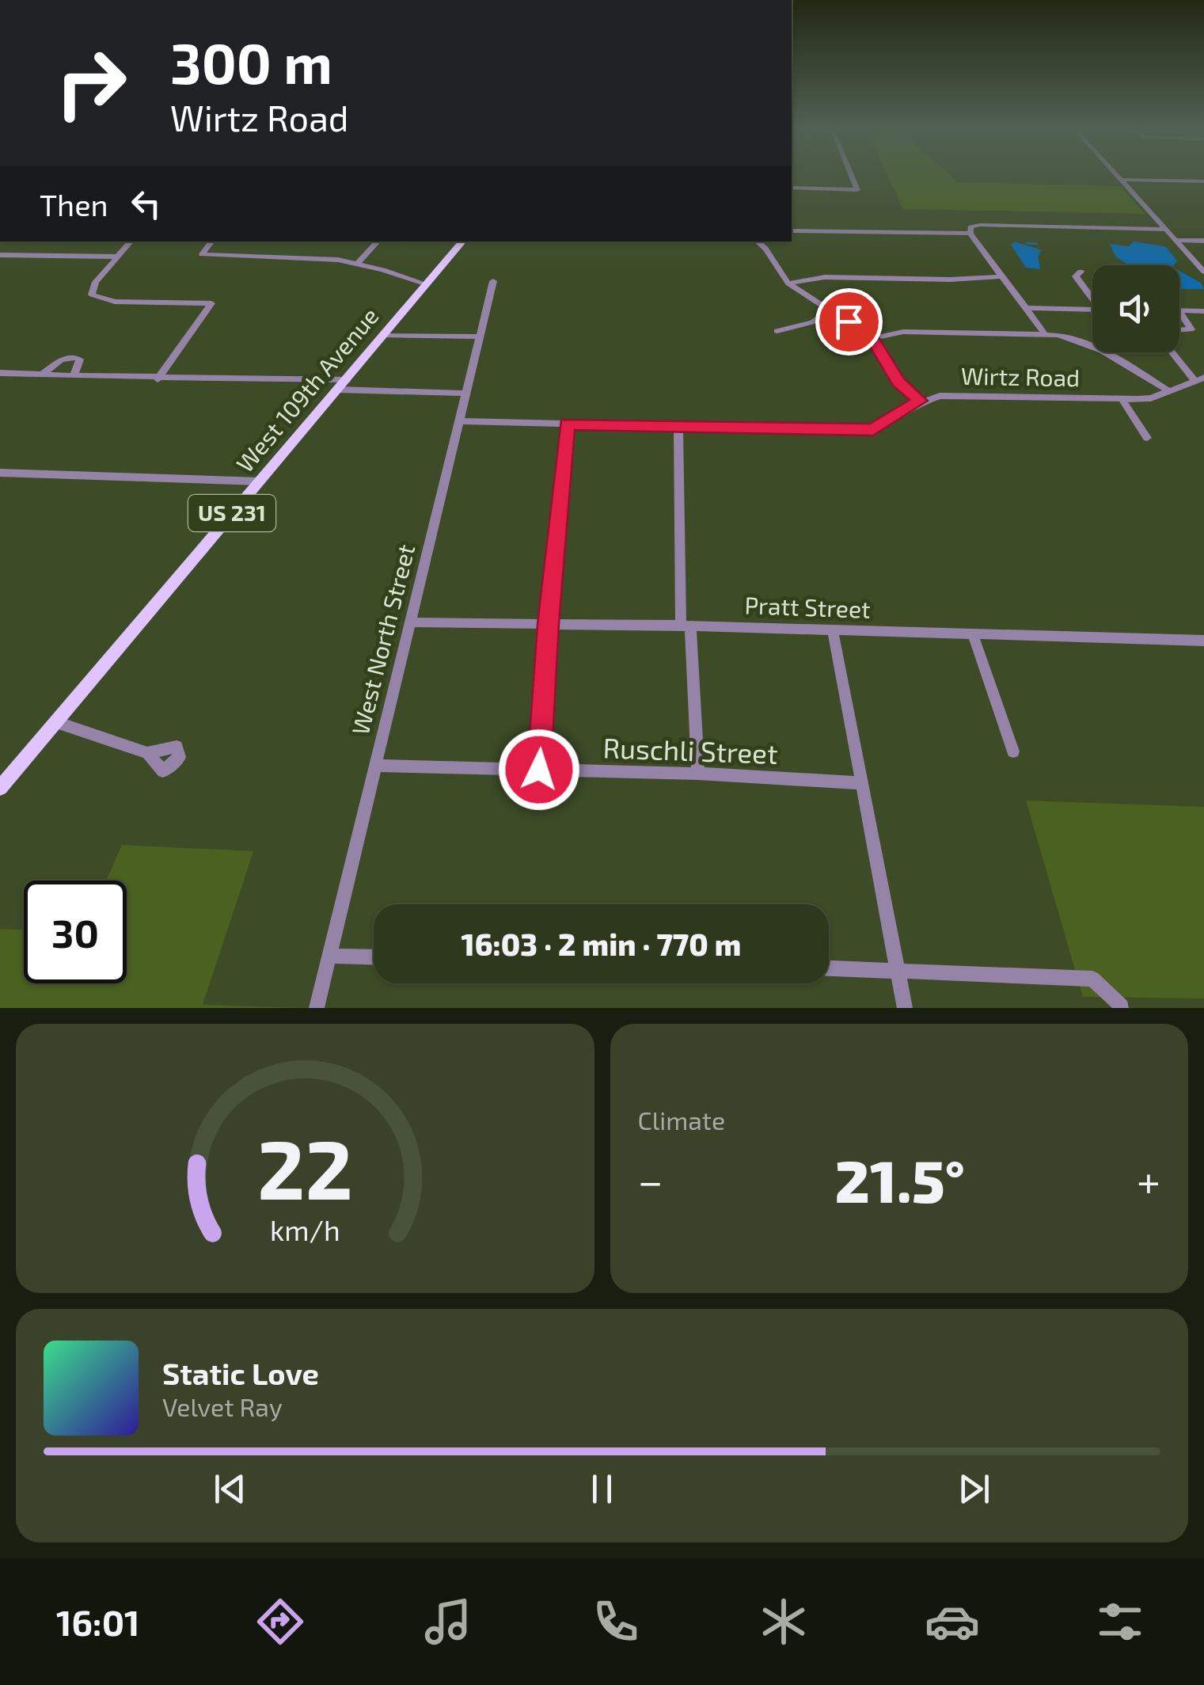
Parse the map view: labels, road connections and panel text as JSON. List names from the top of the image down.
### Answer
{
  "streets": {
    "main road": ["West 109th Avenue", "US 231"],
    "street": [
      "Wirtz Road",
      "Pratt Street",
      "West North Street",
      "Ruschli Street"
    ]
  },
  "crossings": [
    ["Wirtz Road", "West North Street"],
    ["Pratt Street", "West North Street"],
    ["West North Street", "Ruschli Street"]
  ],
  "page": {
    "turn": ["300 m", "Wirtz Road"],
    "then": "Then",
    "limit": "30",
    "trip": "16:03 · 2 min · 770 m",
    "tile": "Climate",
    "heat": ["−", "21.5°", "+"],
    "song": ["Static Love", "Velvet Ray"],
    "tabs": "16:01",
    "gauge": ["22", "km/h"]
  }
}
